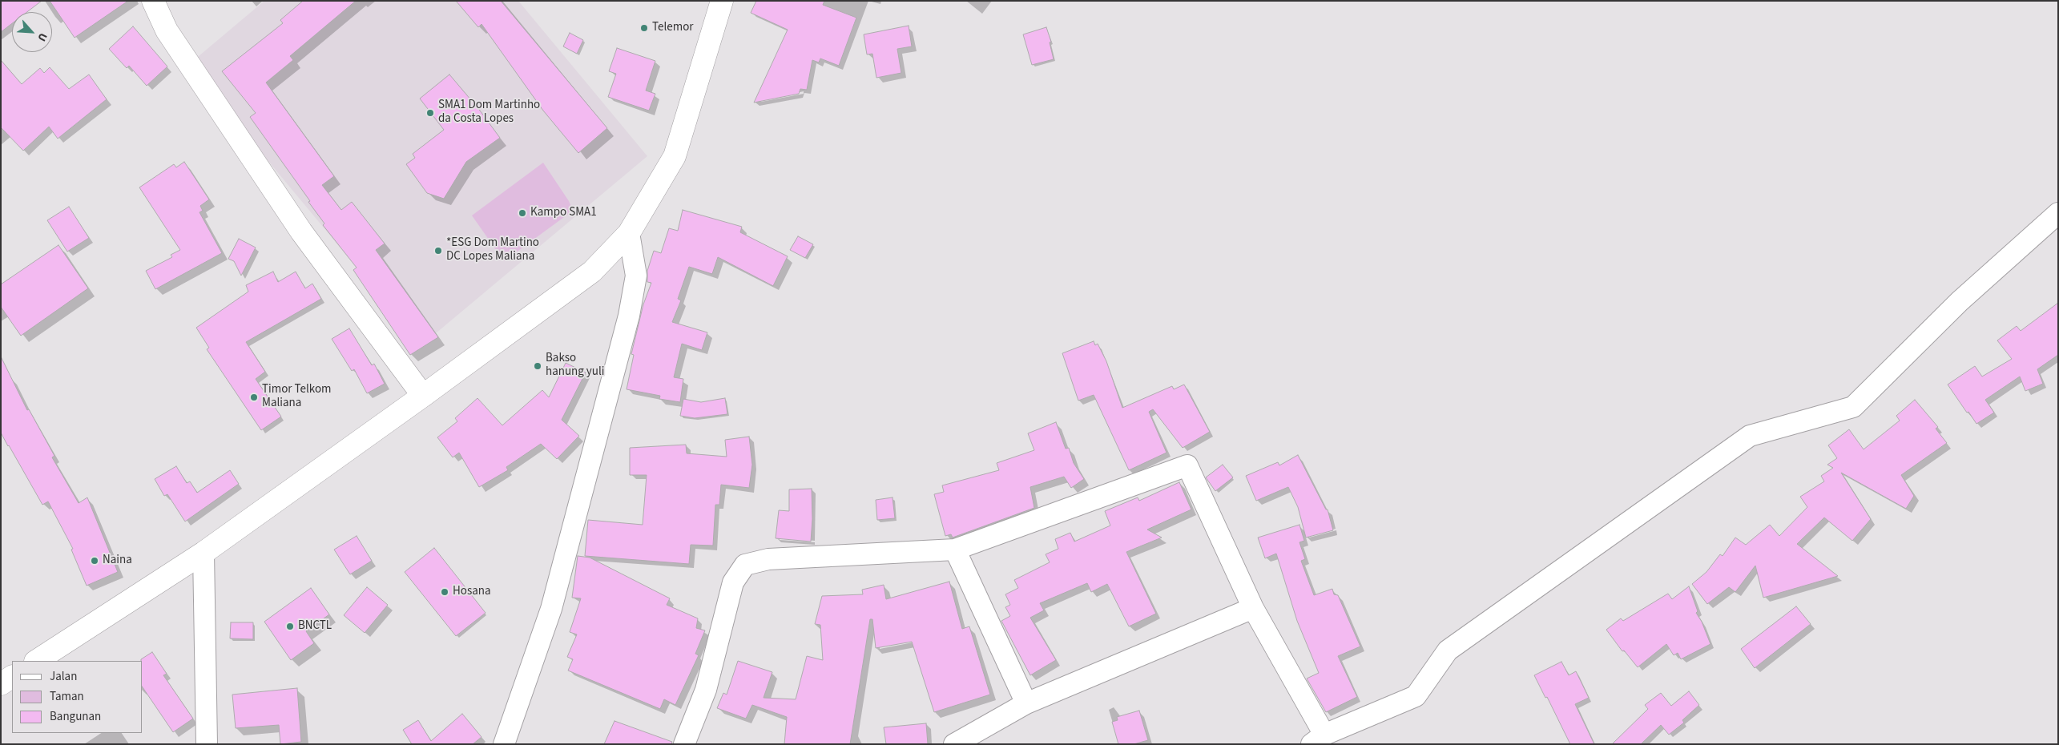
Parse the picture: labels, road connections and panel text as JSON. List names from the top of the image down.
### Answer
{
  "places": [
    "Telemor",
    "SMA1 Dom Martinho da Costa Lopes",
    "Kampo SMA1",
    "*ESG Dom Martino DC Lopes Maliana",
    "Bakso hanung yuli",
    "Timor Telkom Maliana",
    "Naina",
    "Hosana",
    "BNCTL"
  ],
  "legend": ["Jalan", "Taman", "Bangunan"],
  "north": "bottom right"
}
